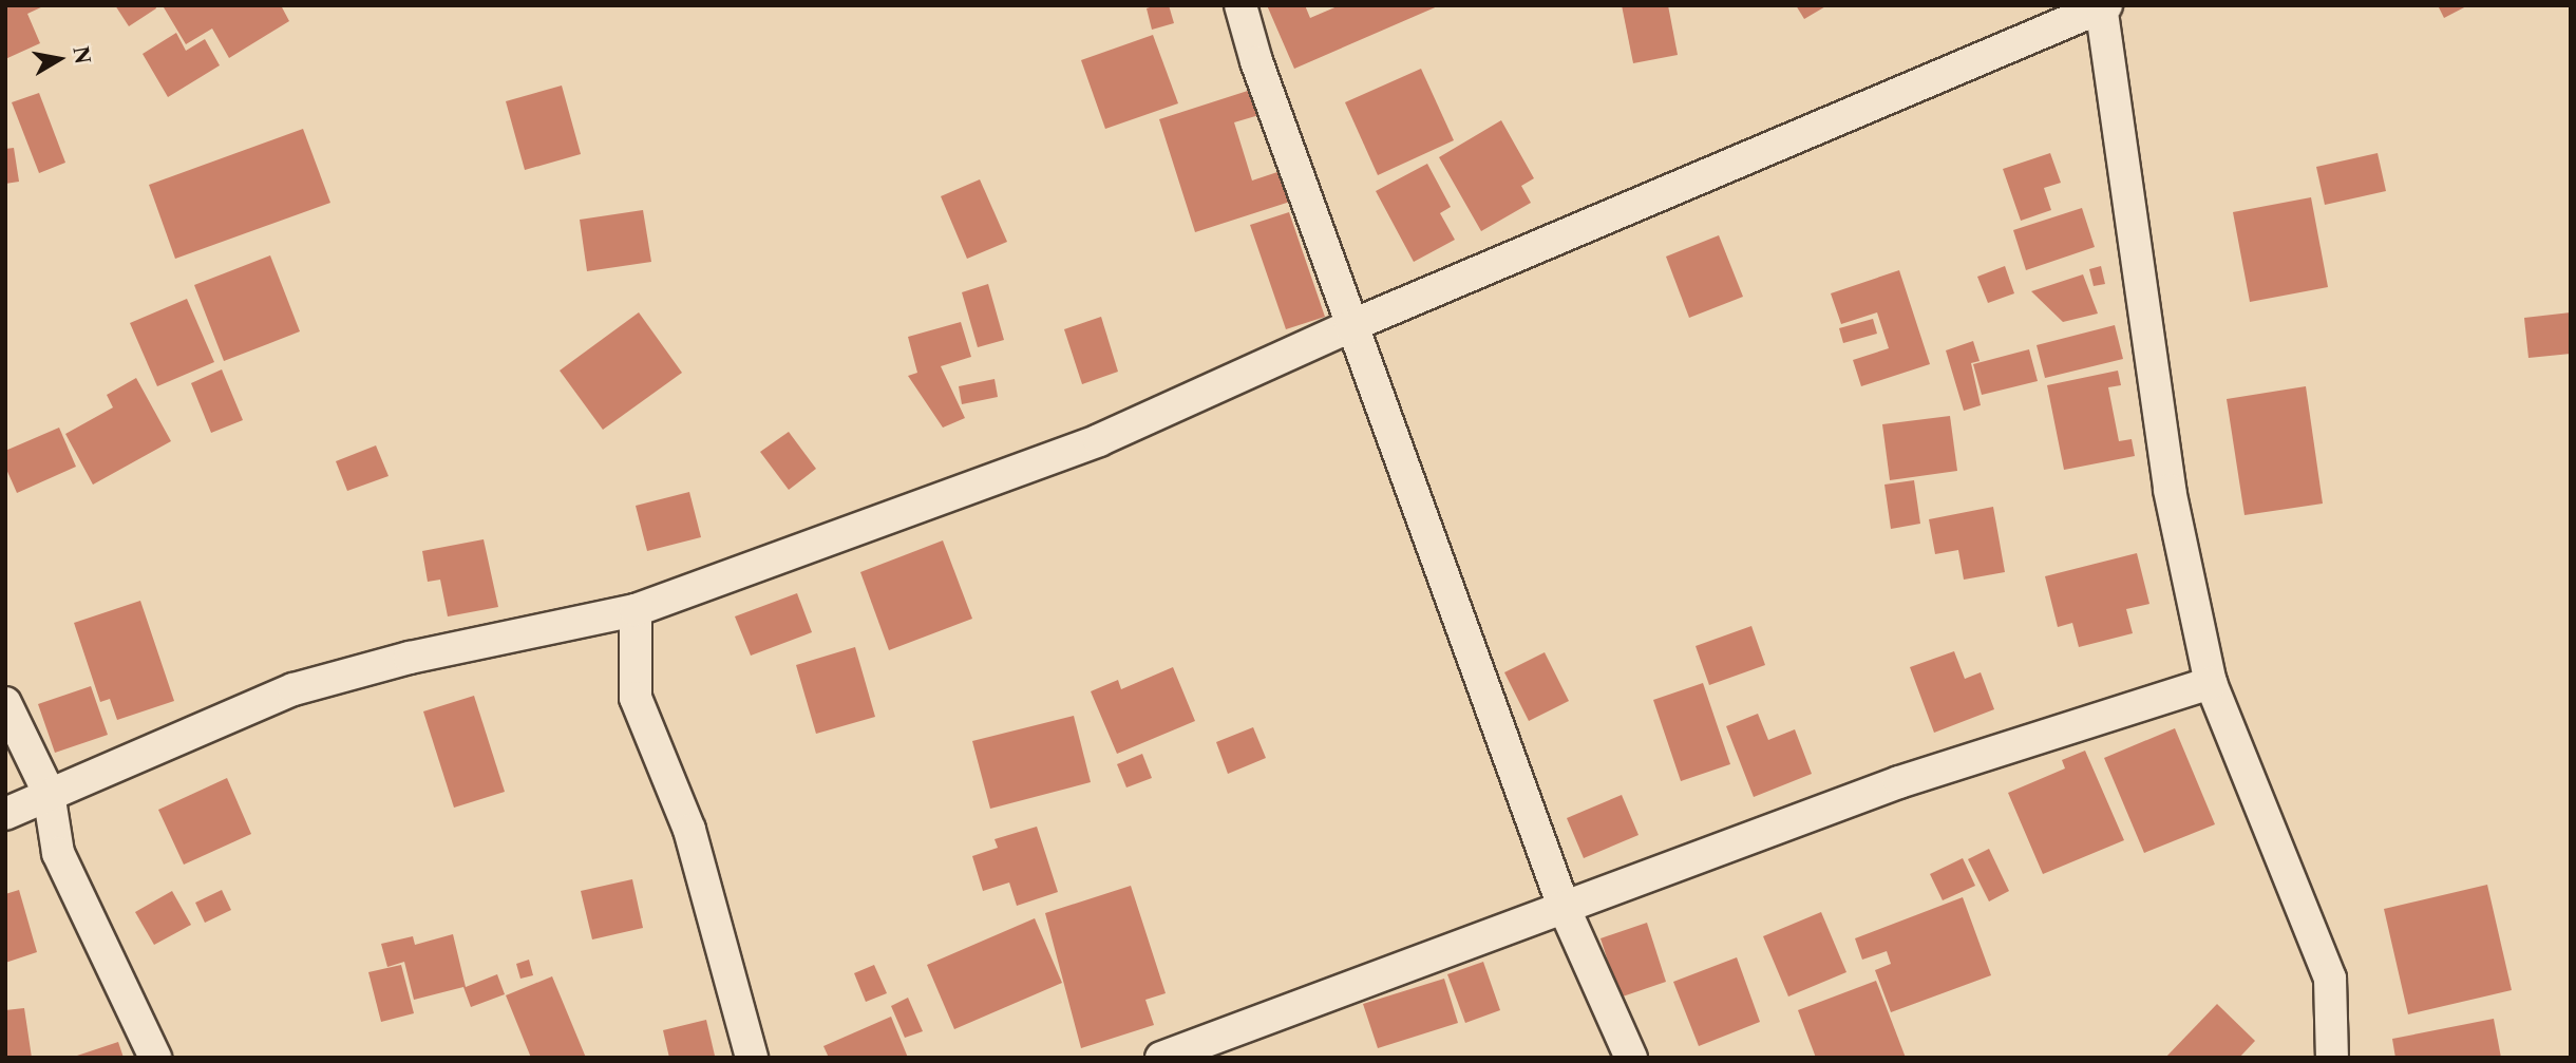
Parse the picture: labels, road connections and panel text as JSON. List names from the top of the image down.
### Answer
{
  "north": "right"
}
